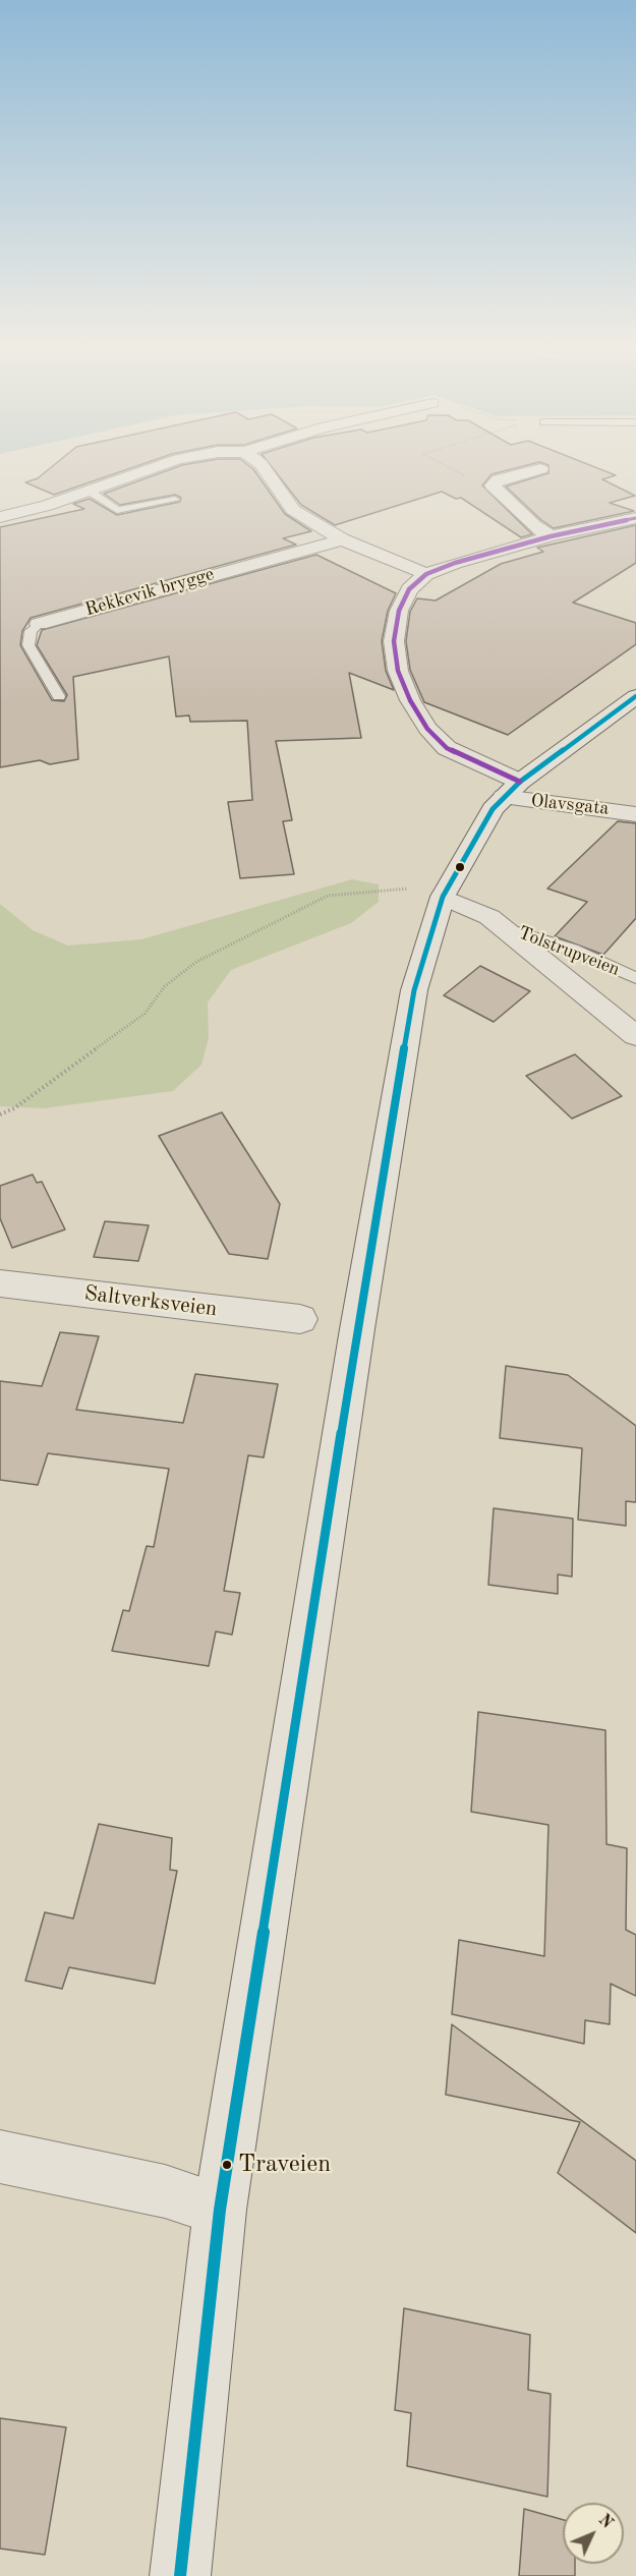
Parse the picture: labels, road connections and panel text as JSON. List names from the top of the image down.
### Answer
{
  "streets": {
    "street": [
      "Rekkevik brygge",
      "Olavsgata",
      "Tolstrupveien",
      "Saltverksveien"
    ]
  },
  "places": ["Traveien"],
  "north": "top right"
}
